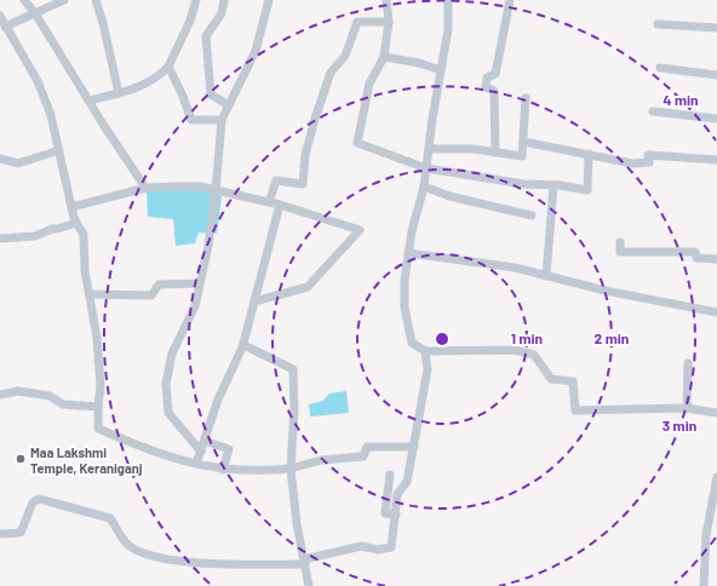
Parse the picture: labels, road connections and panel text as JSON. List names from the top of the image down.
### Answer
{
  "places": ["Maa Lakshmi Temple, Keraniganj"],
  "rings": [
    "4 min",
    "1 min",
    "2 min",
    "3 min"
  ]
}
